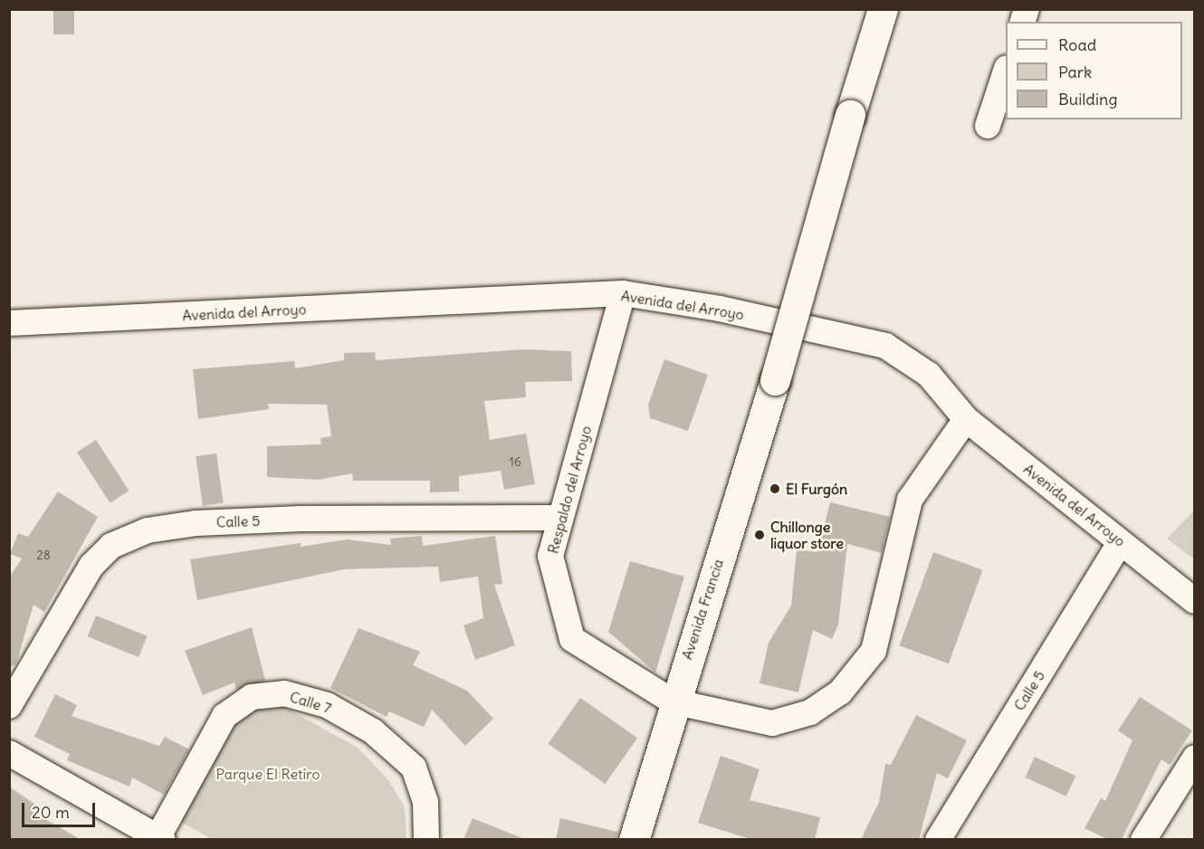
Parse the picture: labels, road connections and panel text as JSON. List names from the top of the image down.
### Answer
{
  "streets": {
    "main road": ["Avenida Francia"],
    "street": [
      "Avenida del Arroyo",
      "Respaldo del Arroyo",
      "Calle 5",
      "Calle 7"
    ]
  },
  "crossings": [
    ["Avenida del Arroyo", "Respaldo del Arroyo"],
    ["Avenida del Arroyo", "Calle 5"],
    ["Respaldo del Arroyo", "Calle 5"],
    ["Respaldo del Arroyo", "Avenida Francia"]
  ],
  "parks": ["Parque El Retiro"],
  "places": ["El Furgón", "Chillonge liquor store"],
  "house_numbers": ["16", "28"],
  "legend": ["Road", "Park", "Building"],
  "scale_bar": "20 m"
}
